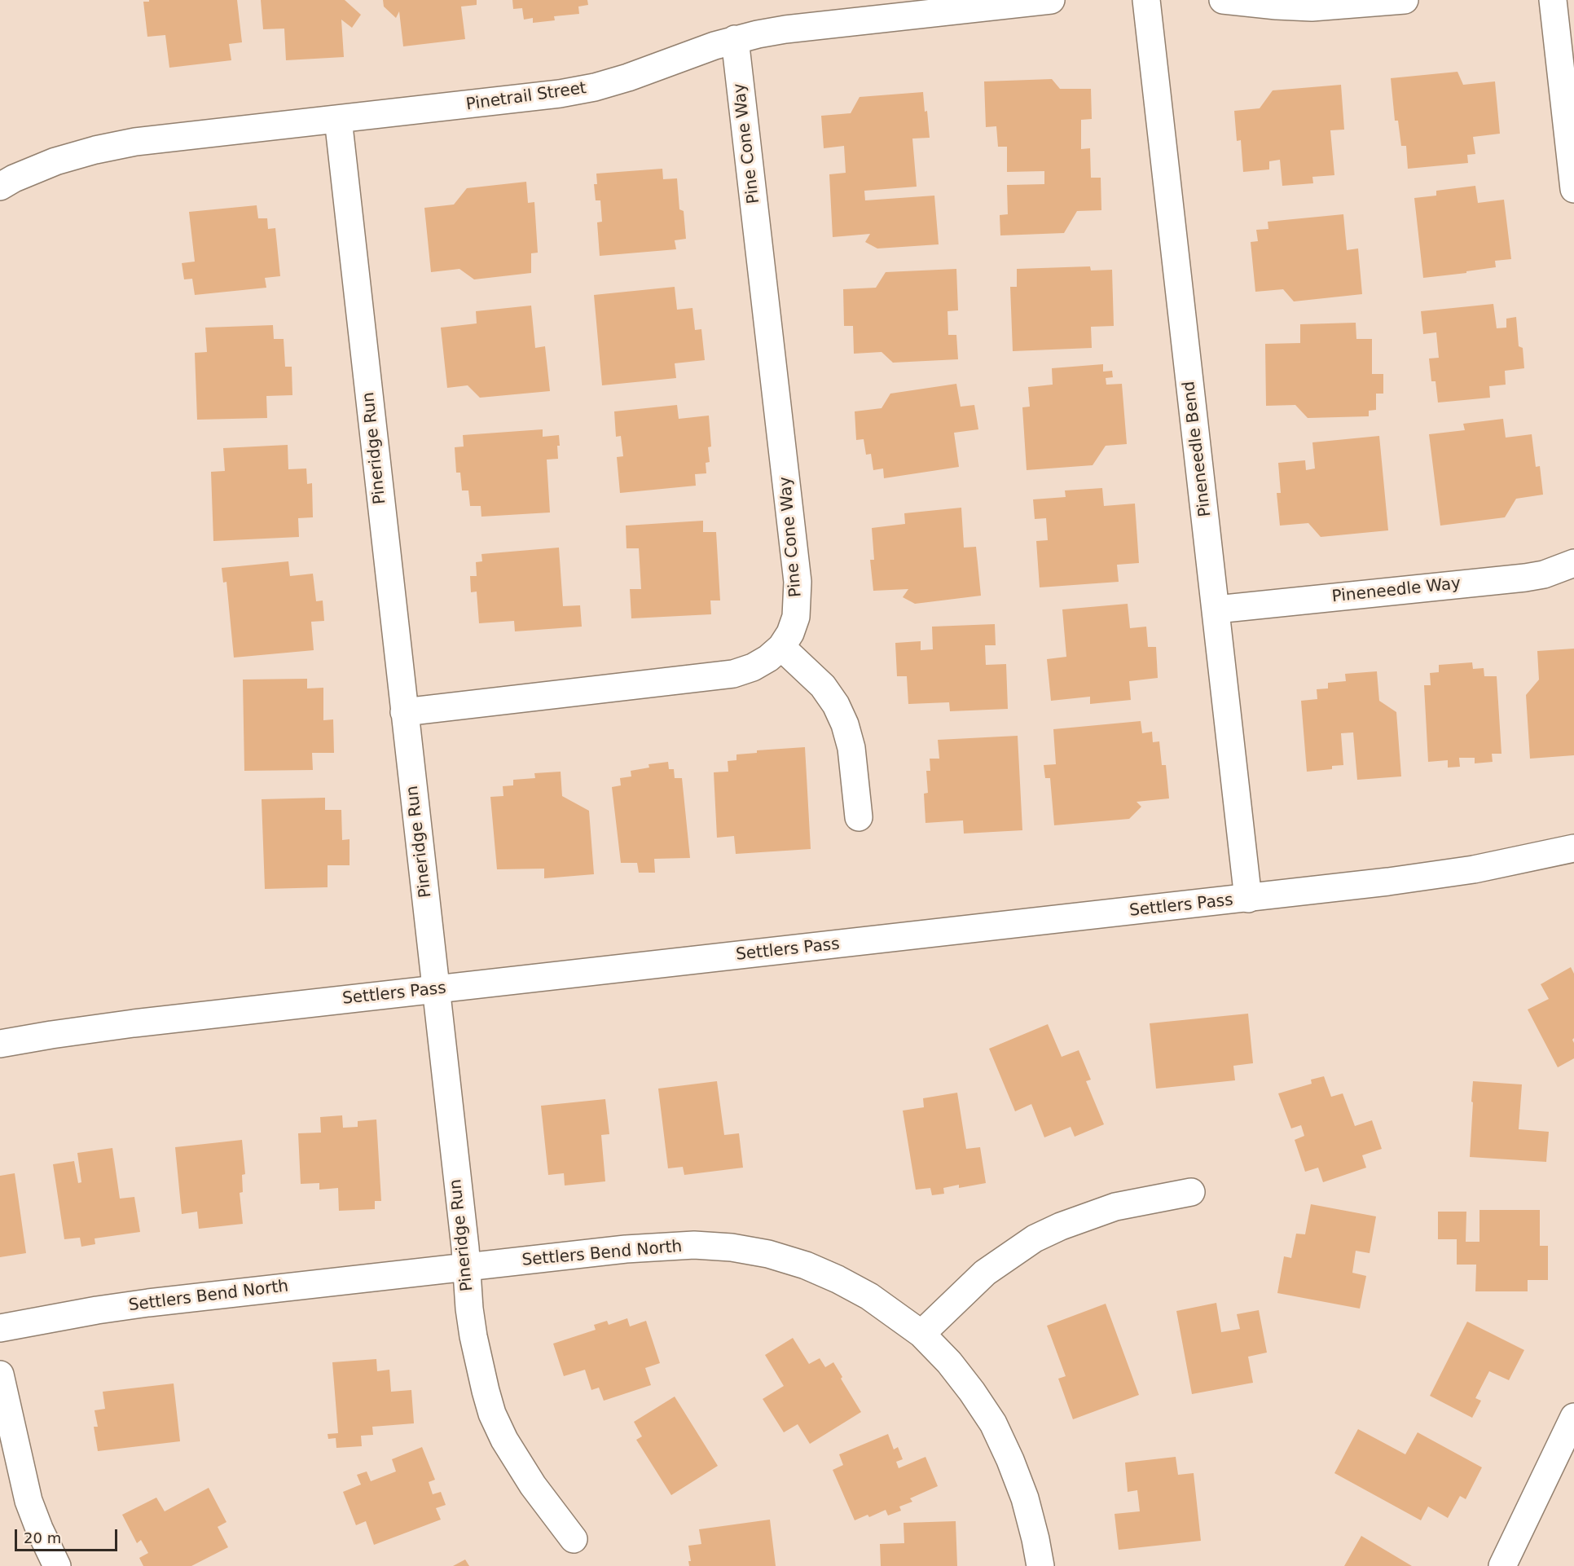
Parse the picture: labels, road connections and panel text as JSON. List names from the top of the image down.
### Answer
{
  "streets": {
    "street": [
      "Pinetrail Street",
      "Pine Cone Way",
      "Pineridge Run",
      "Pineneedle Bend",
      "Pineneedle Way",
      "Settlers Pass",
      "Settlers Bend North"
    ]
  },
  "crossings": [
    ["Pinetrail Street", "Pine Cone Way"],
    ["Pinetrail Street", "Pineridge Run"],
    ["Pine Cone Way", "Pineridge Run"],
    ["Pineridge Run", "Settlers Pass"],
    ["Pineridge Run", "Settlers Bend North"],
    ["Pineneedle Bend", "Pineneedle Way"],
    ["Pineneedle Bend", "Settlers Pass"]
  ],
  "scale_bar": "20 m"
}
